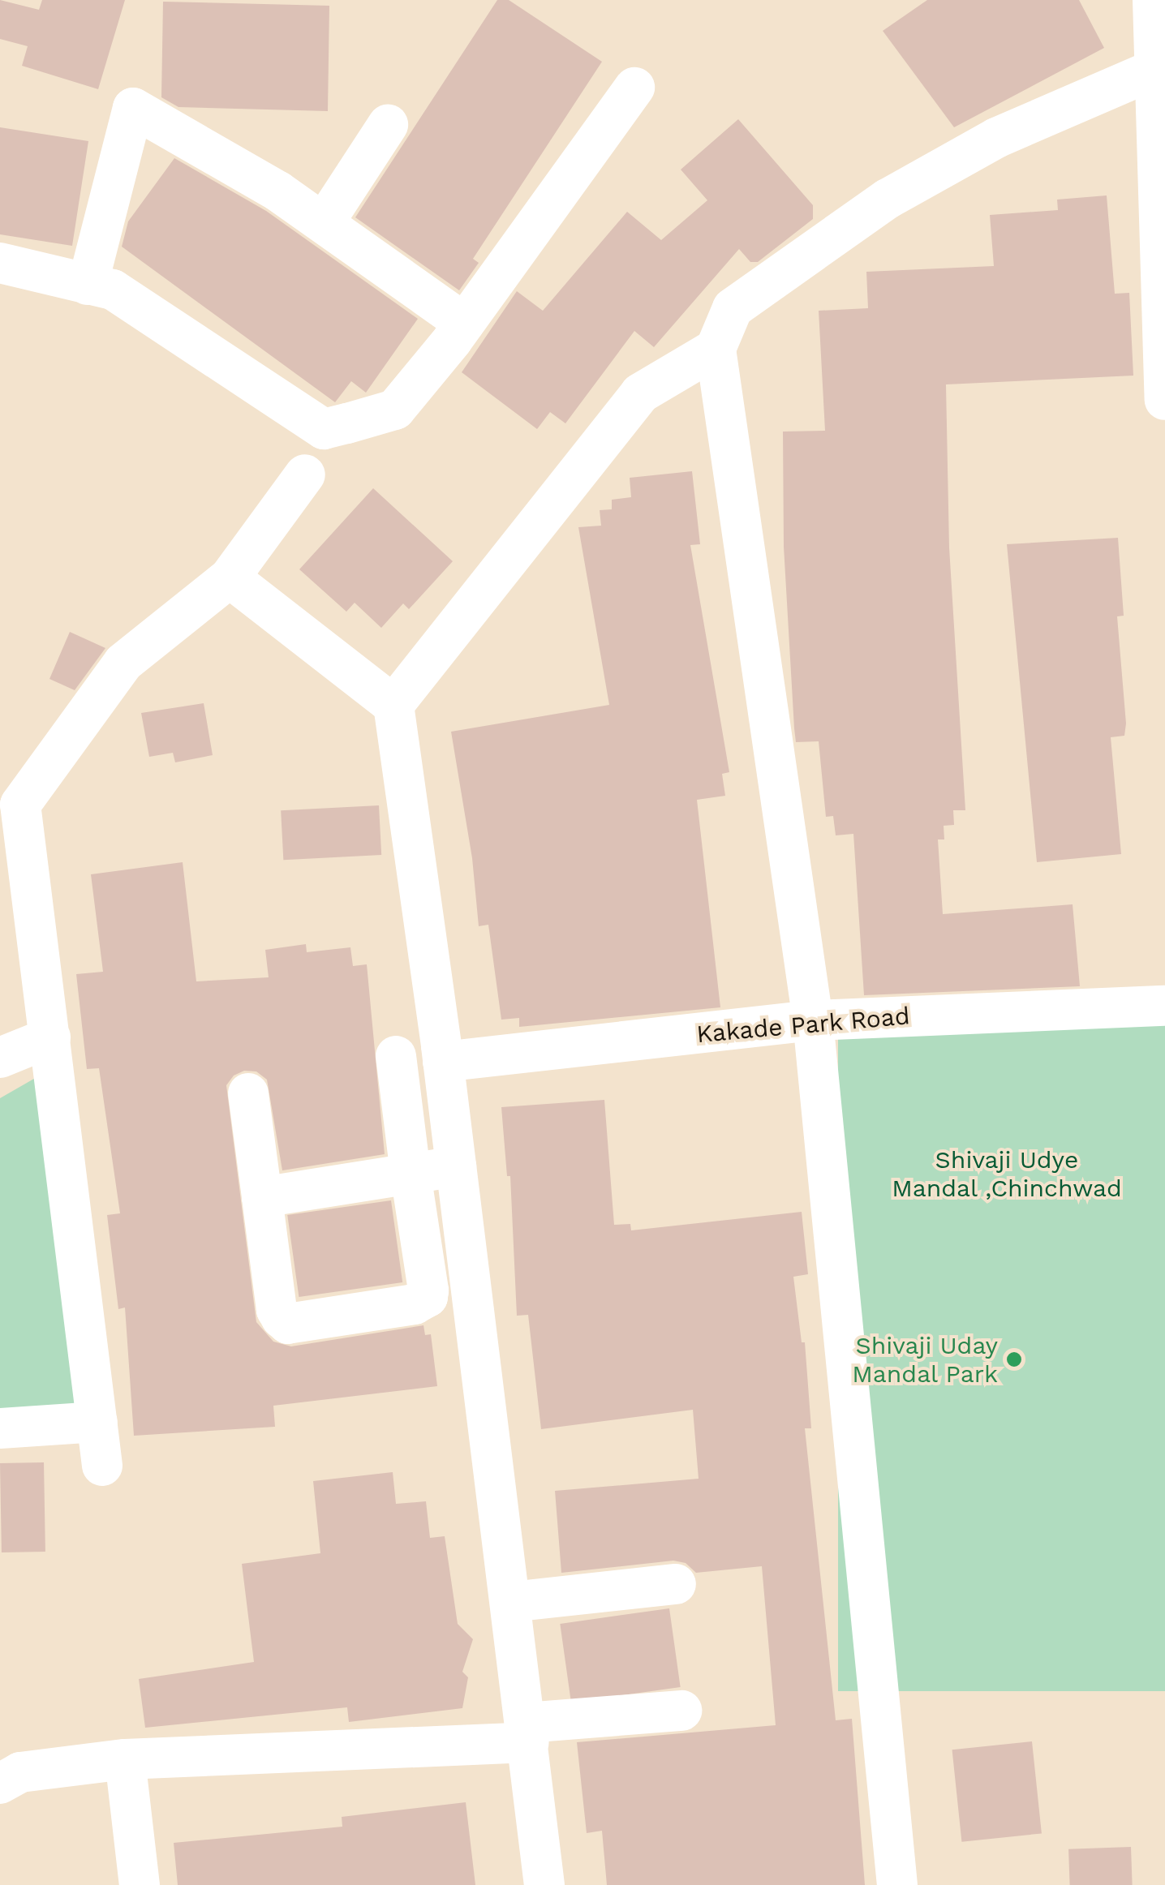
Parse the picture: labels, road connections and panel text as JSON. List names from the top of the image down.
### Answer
{
  "streets": {
    "street": ["Kakade Park Road"]
  },
  "parks": ["Shivaji Udye Mandal ,Chinchwad"],
  "places": ["Shivaji Uday Mandal Park"]
}
